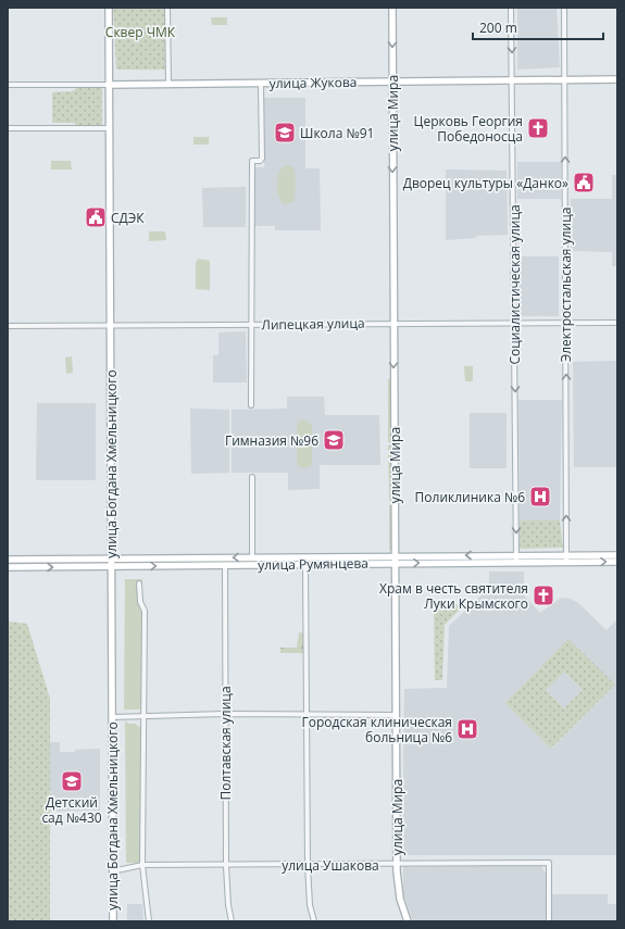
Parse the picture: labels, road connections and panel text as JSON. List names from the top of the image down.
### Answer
{
  "streets": {
    "main road": [
      "улица Жукова",
      "улица Мира",
      "улица Богдана Хмельницкого",
      "улица Румянцева"
    ],
    "street": [
      "Социалистическая улица",
      "Электростальская улица",
      "Липецкая улица",
      "Полтавская улица",
      "улица Ушакова"
    ]
  },
  "crossings": [
    ["улица Жукова", "улица Мира"],
    ["улица Жукова", "Социалистическая улица"],
    ["улица Жукова", "Электростальская улица"],
    ["улица Жукова", "улица Богдана Хмельницкого"],
    ["улица Мира", "Липецкая улица"],
    ["улица Мира", "улица Румянцева"],
    ["улица Мира", "улица Ушакова"],
    ["Социалистическая улица", "Липецкая улица"],
    ["Социалистическая улица", "улица Румянцева"],
    ["Электростальская улица", "Липецкая улица"],
    ["Электростальская улица", "улица Румянцева"],
    ["Липецкая улица", "улица Богдана Хмельницкого"],
    ["улица Богдана Хмельницкого", "улица Румянцева"],
    ["улица Богдана Хмельницкого", "улица Ушакова"],
    ["улица Румянцева", "Полтавская улица"],
    ["Полтавская улица", "улица Ушакова"]
  ],
  "one_way": ["улица Мира", "Социалистическая улица", "Электростальская улица"],
  "parks": ["Сквер ЧМК"],
  "places": {
    "church": ["Церковь Георгия Победоносца", "Храм в честь святителя Луки Крымского"],
    "school or university": ["Школа №91", "Гимназия №96", "Детский сад №430"],
    "public building": ["Дворец культуры «Данко»", "СДЭК"],
    "hospital": ["Поликлиника №6", "Городская клиническая больница №6"]
  },
  "scale_bar": "200 m"
}
